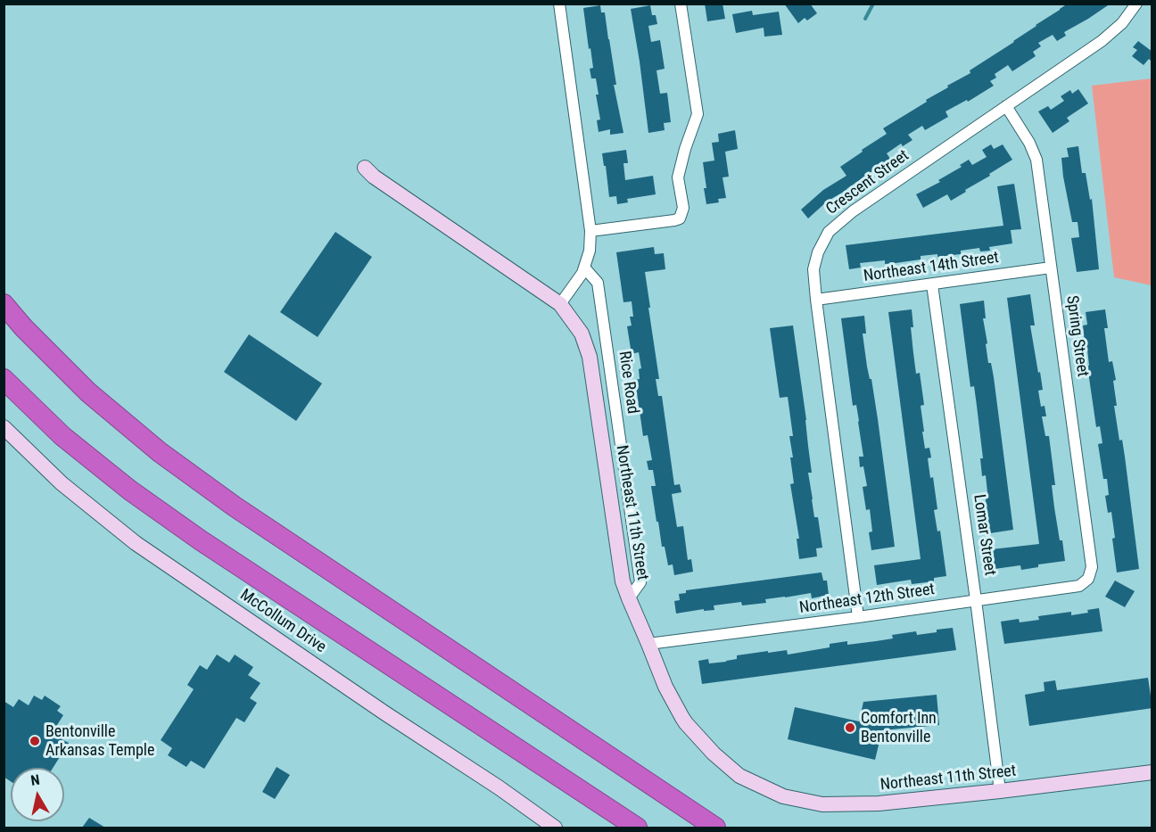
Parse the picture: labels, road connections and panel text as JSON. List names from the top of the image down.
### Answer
{
  "streets": {
    "street": [
      "Crescent Street",
      "Northeast 14th Street",
      "Spring Street",
      "Rice Road",
      "Northeast 11th Street",
      "Lomar Street",
      "Northeast 12th Street",
      "McCollum Drive"
    ]
  },
  "crossings": [
    ["Crescent Street", "Northeast 14th Street"],
    ["Crescent Street", "Spring Street"],
    ["Crescent Street", "Northeast 12th Street"],
    ["Northeast 14th Street", "Spring Street"],
    ["Northeast 14th Street", "Lomar Street"],
    ["Spring Street", "Northeast 12th Street"],
    ["Rice Road", "Northeast 11th Street"],
    ["Northeast 11th Street", "Lomar Street"],
    ["Northeast 11th Street", "Northeast 12th Street"],
    ["Lomar Street", "Northeast 12th Street"]
  ],
  "places": ["Comfort Inn Bentonville", "Bentonville Arkansas Temple"],
  "north": "top"
}
